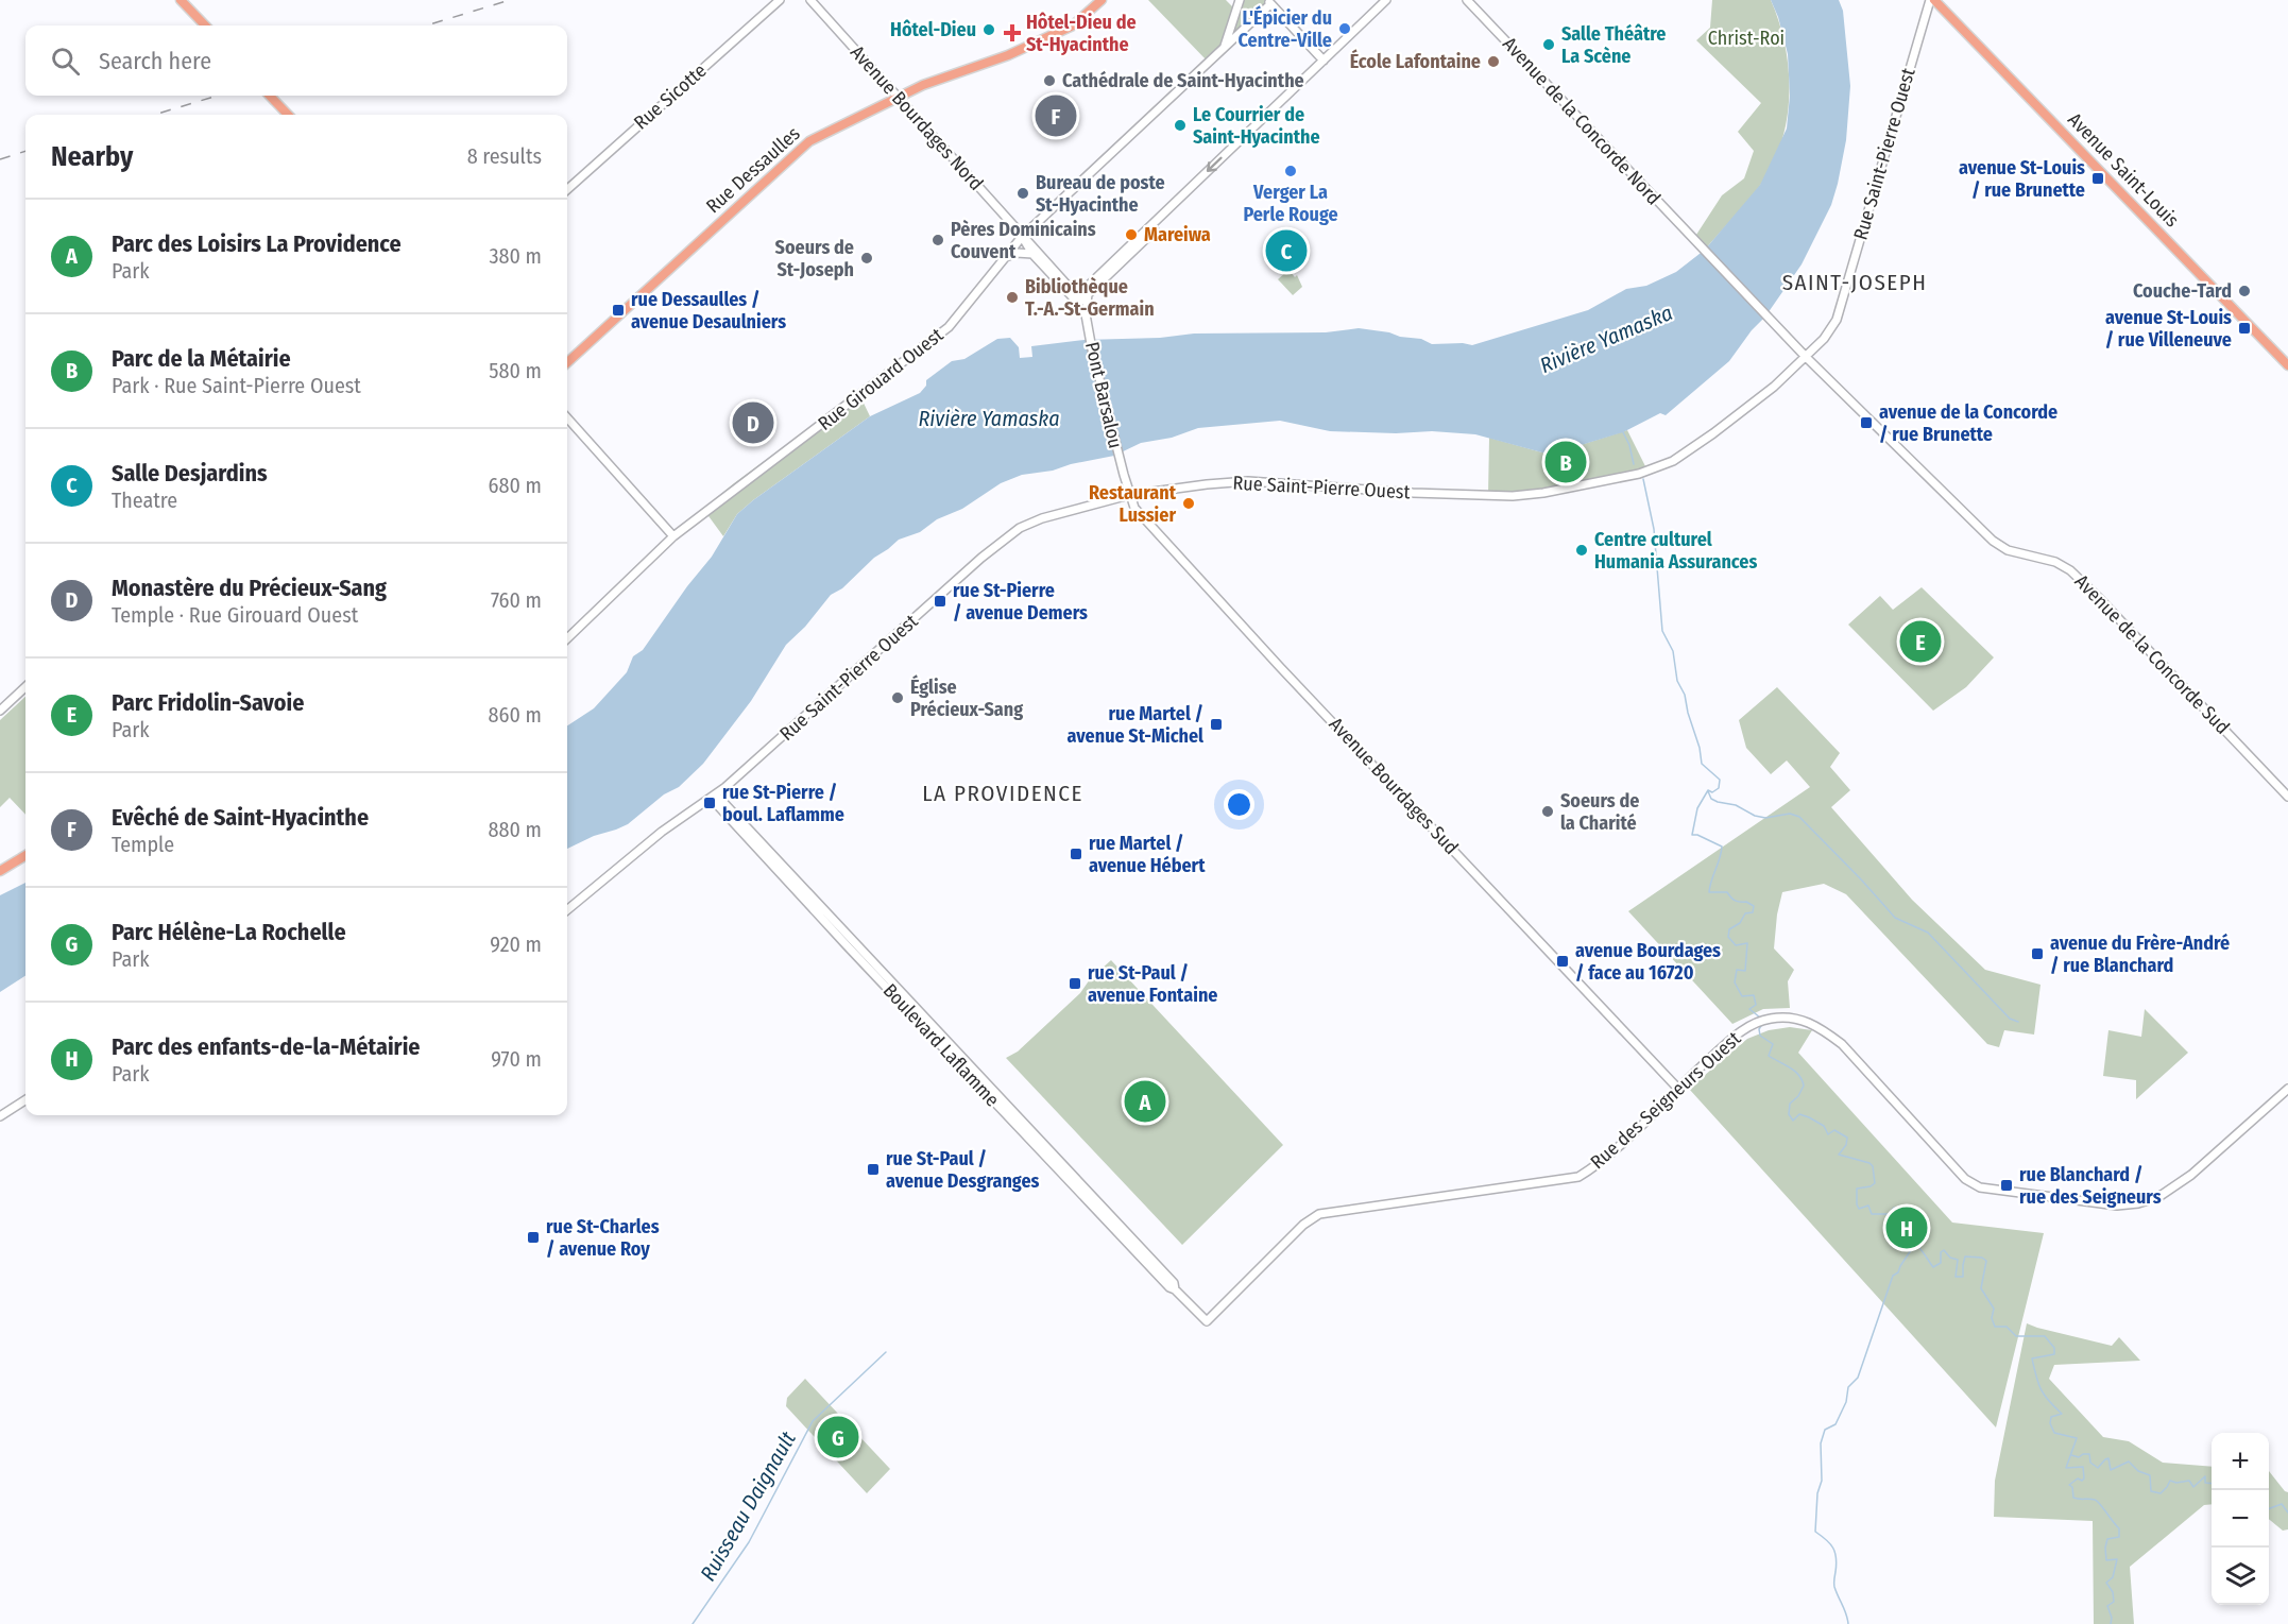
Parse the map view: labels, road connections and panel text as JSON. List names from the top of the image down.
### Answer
{
  "streets": {
    "main road": ["Rue Dessaulles", "Avenue Saint-Louis"],
    "street": [
      "Rue Sicotte",
      "Avenue Bourdages Nord",
      "Avenue de la Concorde Nord",
      "Rue Saint-Pierre Ouest",
      "Rue Girouard Ouest",
      "Pont Barsalou",
      "Avenue de la Concorde Sud",
      "Avenue Bourdages Sud",
      "Boulevard Laflamme",
      "Rue des Seigneurs Ouest"
    ]
  },
  "crossings": [
    ["Avenue Bourdages Nord", "Rue Dessaulles"],
    ["Avenue Bourdages Nord", "Rue Girouard Ouest"],
    ["Avenue Bourdages Nord", "Pont Barsalou"],
    ["Avenue de la Concorde Nord", "Avenue de la Concorde Sud"],
    ["Rue Saint-Pierre Ouest", "Avenue Saint-Louis"],
    ["Rue Saint-Pierre Ouest", "Avenue de la Concorde Sud"],
    ["Rue Saint-Pierre Ouest", "Avenue Bourdages Sud"],
    ["Rue Saint-Pierre Ouest", "Boulevard Laflamme"],
    ["Pont Barsalou", "Avenue Bourdages Sud"],
    ["Avenue Bourdages Sud", "Rue des Seigneurs Ouest"],
    ["Boulevard Laflamme", "Rue des Seigneurs Ouest"]
  ],
  "districts": ["SAINT-JOSEPH", "LA PROVIDENCE"],
  "water": ["Rivière Yamaska", "Ruisseau Daignault"],
  "parks": ["Christ-Roi"],
  "places": {
    "other": [
      "L'Épicier du Centre-Ville",
      "Hôtel-Dieu",
      "Salle Théâtre La Scène",
      "École Lafontaine",
      "Cathédrale de Saint-Hyacinthe",
      "Le Courrier de Saint-Hyacinthe",
      "Verger La Perle Rouge",
      "Bureau de poste St-Hyacinthe",
      "Mareiwa",
      "Pères Dominicains Couvent",
      "Soeurs de St-Joseph",
      "Couche-Tard",
      "Bibliothèque T.-A.-St-Germain",
      "Restaurant Lussier",
      "Centre culturel Humania Assurances",
      "Église Précieux-Sang",
      "Soeurs de la Charité"
    ],
    "health": ["Hôtel-Dieu de St-Hyacinthe"],
    "transit": [
      "avenue St-Louis / rue Brunette",
      "rue Dessaulles / avenue Desaulniers",
      "avenue St-Louis / rue Villeneuve",
      "avenue de la Concorde / rue Brunette",
      "rue St-Pierre / avenue Demers",
      "rue Martel / avenue St-Michel",
      "rue St-Pierre / boul. Laflamme",
      "rue Martel / avenue Hébert",
      "avenue du Frère-André / rue Blanchard",
      "avenue Bourdages / face au 16720",
      "rue St-Paul / avenue Fontaine",
      "rue St-Paul / avenue Desgranges",
      "rue Blanchard / rue des Seigneurs",
      "rue St-Charles / avenue Roy"
    ]
  },
  "page": {
    "search": "Search here",
    "pins": [
      "F",
      "C",
      "D",
      "B",
      "E",
      "A",
      "H",
      "G"
    ],
    "heading": ["Nearby", "8 results"],
    "list": [
      {
        "mark": "A",
        "name": "Parc des Loisirs La Providence",
        "note": "Park",
        "value": "380 m"
      },
      {
        "mark": "B",
        "name": "Parc de la Métairie",
        "note": "Park · Rue Saint-Pierre Ouest",
        "value": "580 m"
      },
      {
        "mark": "C",
        "name": "Salle Desjardins",
        "note": "Theatre",
        "value": "680 m"
      },
      {
        "mark": "D",
        "name": "Monastère du Précieux-Sang",
        "note": "Temple · Rue Girouard Ouest",
        "value": "760 m"
      },
      {
        "mark": "E",
        "name": "Parc Fridolin-Savoie",
        "note": "Park",
        "value": "860 m"
      },
      {
        "mark": "F",
        "name": "Evêché de Saint-Hyacinthe",
        "note": "Temple",
        "value": "880 m"
      },
      {
        "mark": "G",
        "name": "Parc Hélène-La Rochelle",
        "note": "Park",
        "value": "920 m"
      },
      {
        "mark": "H",
        "name": "Parc des enfants-de-la-Métairie",
        "note": "Park",
        "value": "970 m"
      }
    ],
    "map_buttons": ["+", "−"]
  }
}
